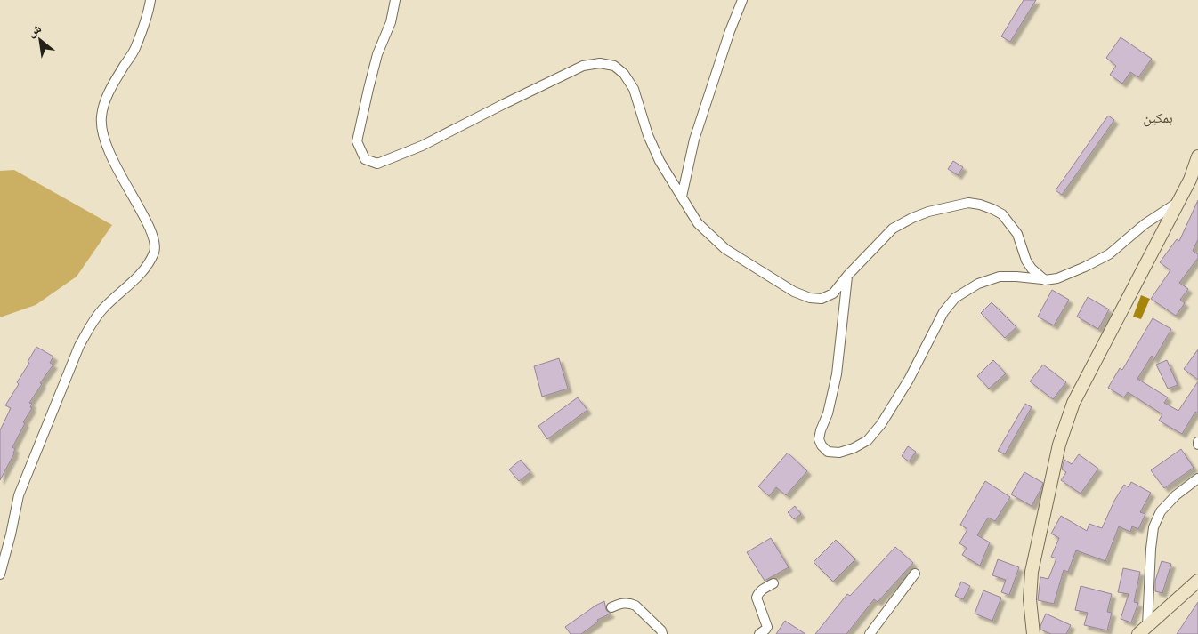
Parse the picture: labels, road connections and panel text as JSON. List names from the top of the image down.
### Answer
{
  "districts": ["بمكين"],
  "north": "top left"
}
